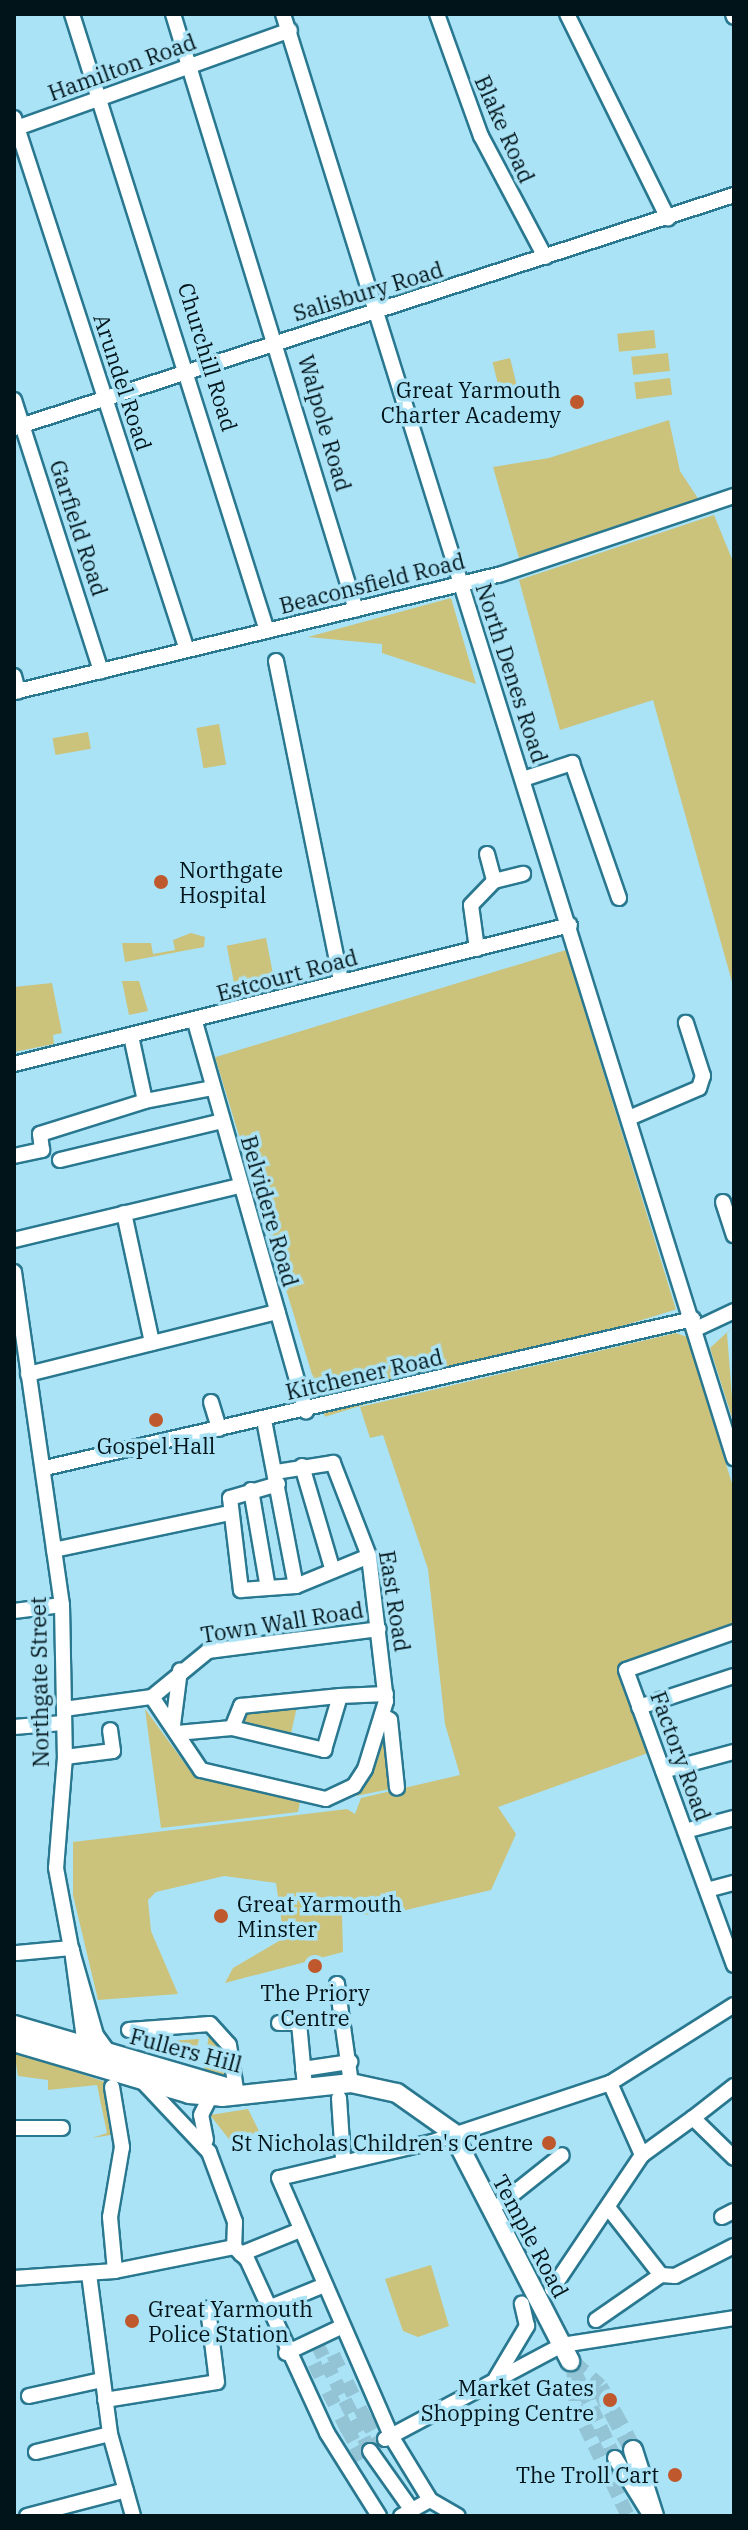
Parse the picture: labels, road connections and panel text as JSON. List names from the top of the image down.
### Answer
{
  "streets": {
    "main road": ["Fullers Hill", "Temple Road"],
    "street": [
      "Hamilton Road",
      "Blake Road",
      "Salisbury Road",
      "Churchill Road",
      "Arundel Road",
      "Walpole Road",
      "Garfield Road",
      "Beaconsfield Road",
      "North Denes Road",
      "Estcourt Road",
      "Belvidere Road",
      "Kitchener Road",
      "East Road",
      "Town Wall Road",
      "Northgate Street",
      "Factory Road"
    ]
  },
  "crossings": [
    ["Hamilton Road", "Churchill Road"],
    ["Hamilton Road", "Arundel Road"],
    ["Hamilton Road", "Walpole Road"],
    ["Hamilton Road", "North Denes Road"],
    ["Blake Road", "Salisbury Road"],
    ["Salisbury Road", "Churchill Road"],
    ["Salisbury Road", "Arundel Road"],
    ["Salisbury Road", "Walpole Road"],
    ["Salisbury Road", "Garfield Road"],
    ["Salisbury Road", "North Denes Road"],
    ["Churchill Road", "Beaconsfield Road"],
    ["Arundel Road", "Beaconsfield Road"],
    ["Walpole Road", "Beaconsfield Road"],
    ["Garfield Road", "Beaconsfield Road"],
    ["Beaconsfield Road", "North Denes Road"],
    ["North Denes Road", "Estcourt Road"],
    ["North Denes Road", "Kitchener Road"],
    ["Estcourt Road", "Belvidere Road"],
    ["Belvidere Road", "Kitchener Road"],
    ["Kitchener Road", "Northgate Street"],
    ["East Road", "Town Wall Road"],
    ["Northgate Street", "Fullers Hill"]
  ],
  "places": [
    "Great Yarmouth Charter Academy",
    "Northgate Hospital",
    "Gospel Hall",
    "Great Yarmouth Minster",
    "The Priory Centre",
    "St Nicholas Children's Centre",
    "Great Yarmouth Police Station",
    "Market Gates Shopping Centre",
    "The Troll Cart"
  ]
}
